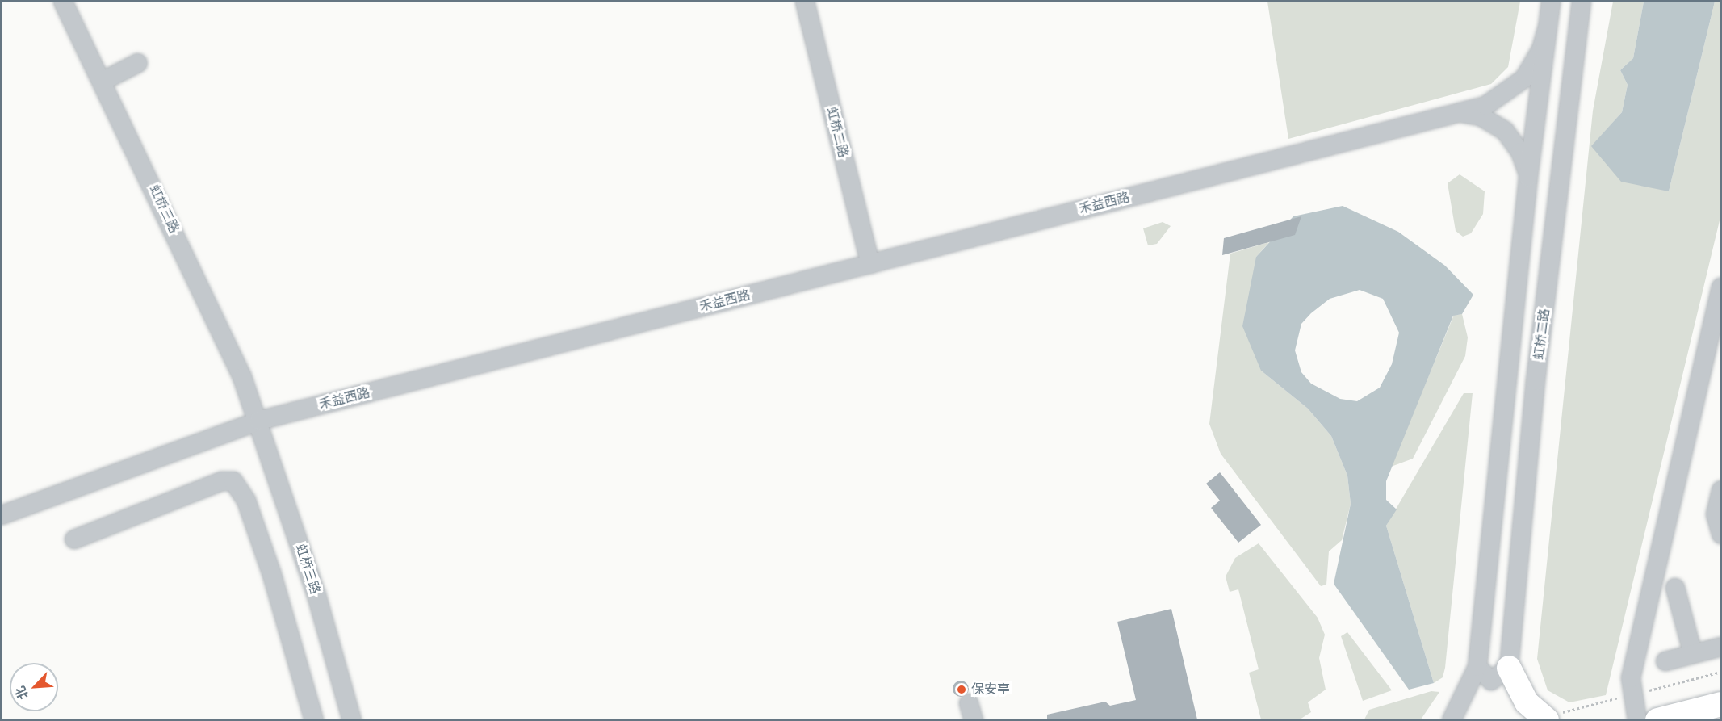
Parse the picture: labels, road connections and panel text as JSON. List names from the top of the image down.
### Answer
{
  "streets": {
    "street": ["虹桥二路", "禾益西路", "虹桥三路"]
  },
  "crossings": [
    ["虹桥二路", "禾益西路"],
    ["禾益西路", "虹桥三路"]
  ],
  "places": ["保安亭"],
  "north": "bottom left"
}
